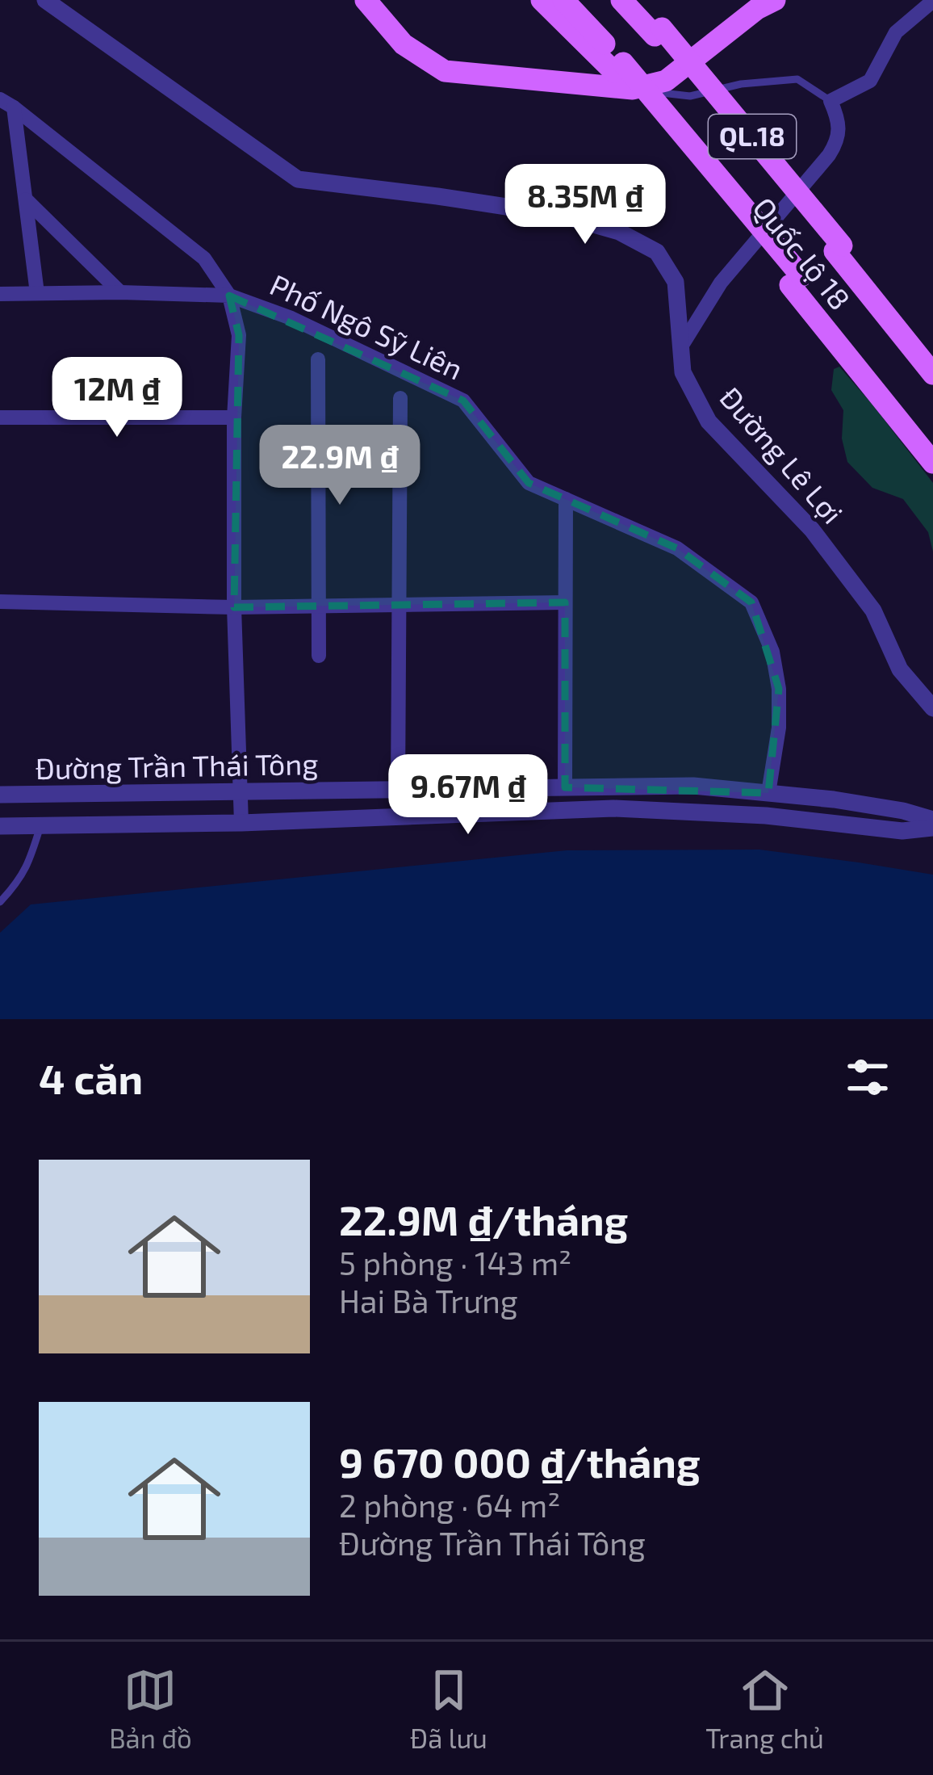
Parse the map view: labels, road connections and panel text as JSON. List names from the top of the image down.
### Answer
{
  "streets": {
    "main road": ["QL.18", "Quốc lộ 18"],
    "street": ["Phố Ngô Sỹ Liên", "Đường Lê Lợi", "Đường Trần Thái Tông"]
  },
  "crossings": [
    ["Phố Ngô Sỹ Liên", "Đường Trần Thái Tông"]
  ],
  "page": {
    "price": [
      "8.35M ₫",
      "12M ₫",
      "22.9M ₫",
      "9.67M ₫"
    ],
    "heading": "4 căn",
    "list": [
      {
        "name": "22.9M ₫/tháng",
        "note": "5 phòng · 143 m² · Hai Bà Trưng"
      },
      {
        "name": "9 670 000 ₫/tháng",
        "note": "2 phòng · 64 m² · Đường Trần Thái Tông"
      }
    ],
    "tabs": ["Bản đồ", "Đã lưu", "Trang chủ"]
  }
}
